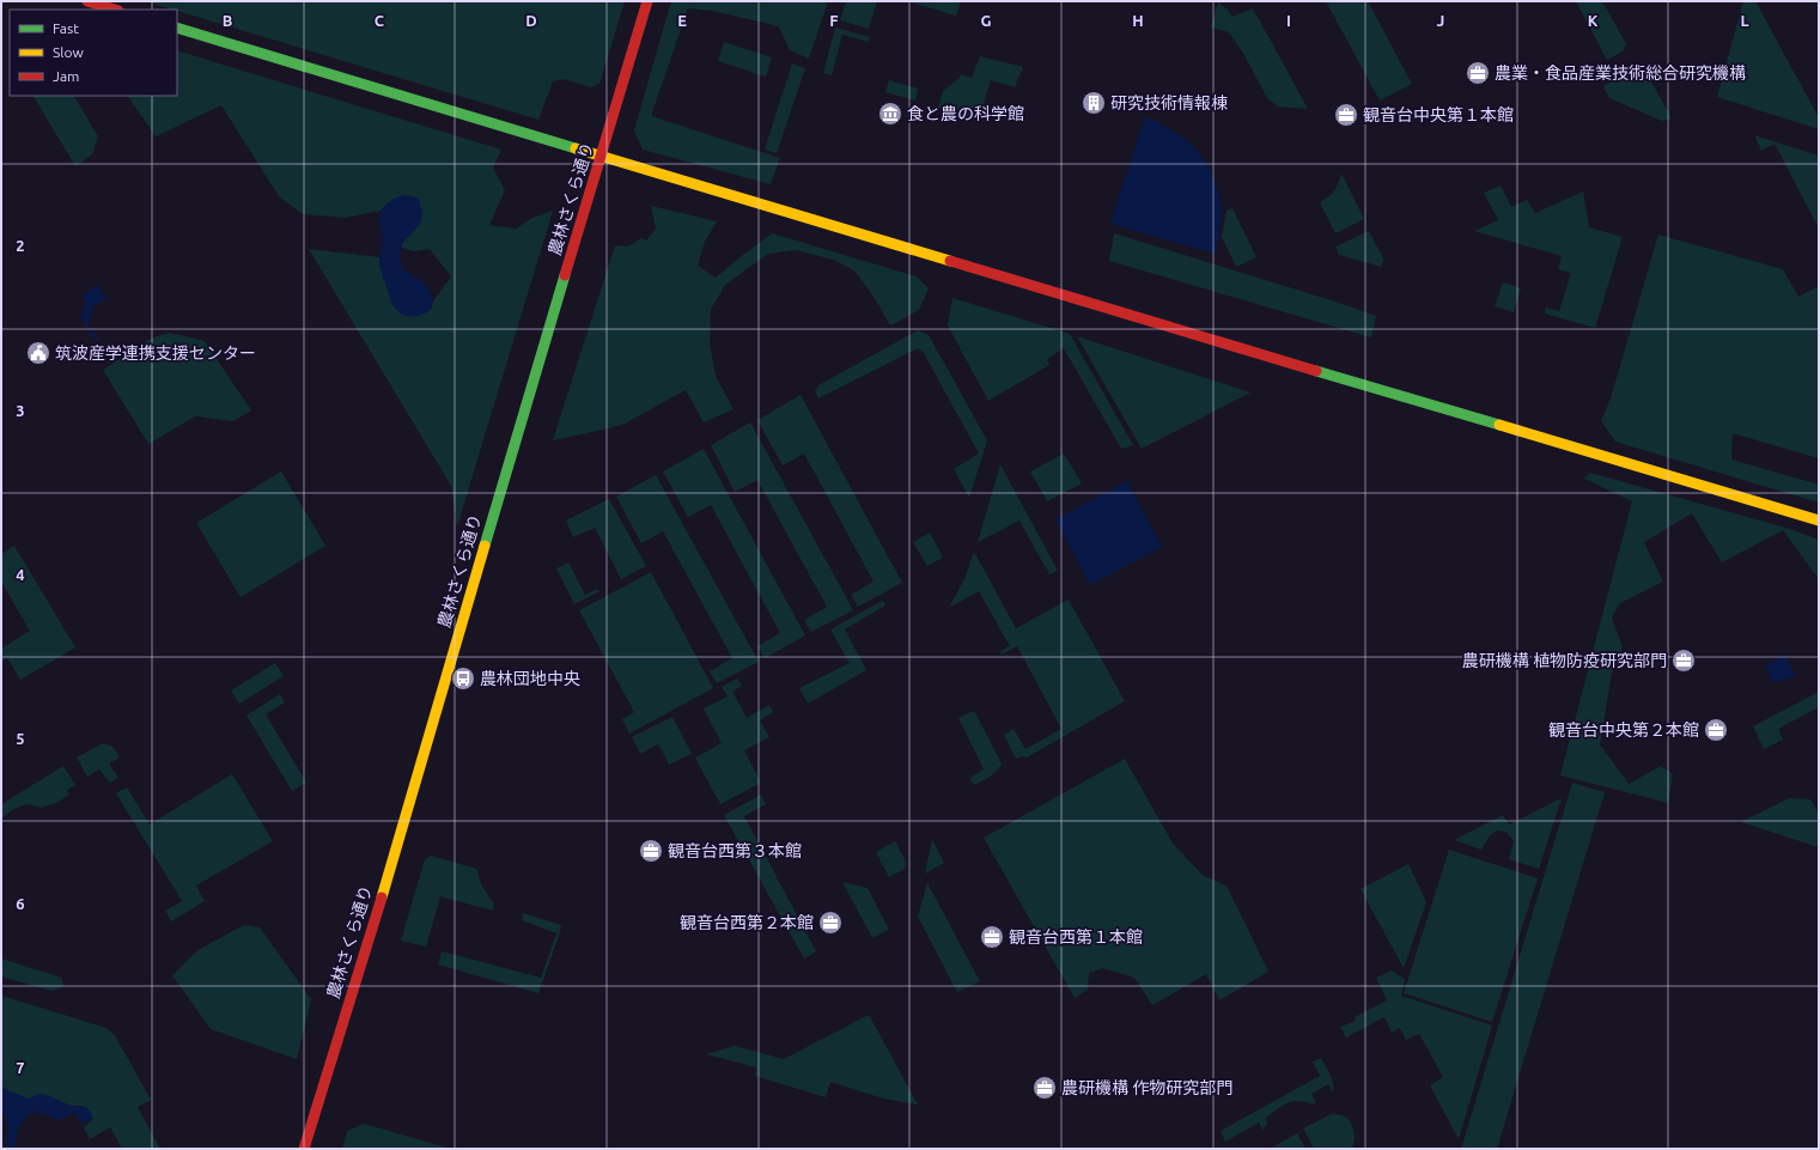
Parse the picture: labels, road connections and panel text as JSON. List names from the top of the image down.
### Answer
{
  "streets": {
    "street": ["農林さくら通り"]
  },
  "places": {
    "office": [
      "農業・食品産業技術総合研究機構",
      "観音台中央第１本館",
      "農研機構 植物防疫研究部門",
      "観音台中央第２本館",
      "観音台西第３本館",
      "観音台西第２本館",
      "観音台西第１本館",
      "農研機構 作物研究部門"
    ],
    "building": ["研究技術情報棟"],
    "museum": ["食と農の科学館"],
    "public building": ["筑波産学連携支援センター"],
    "bus stop": ["農林団地中央"]
  },
  "legend": ["Fast", "Slow", "Jam"],
  "grid": {
    "columns": [
      "B",
      "C",
      "D",
      "E",
      "F",
      "G",
      "H",
      "I",
      "J",
      "K",
      "L"
    ],
    "rows": [
      "2",
      "3",
      "4",
      "5",
      "6",
      "7"
    ]
  }
}
